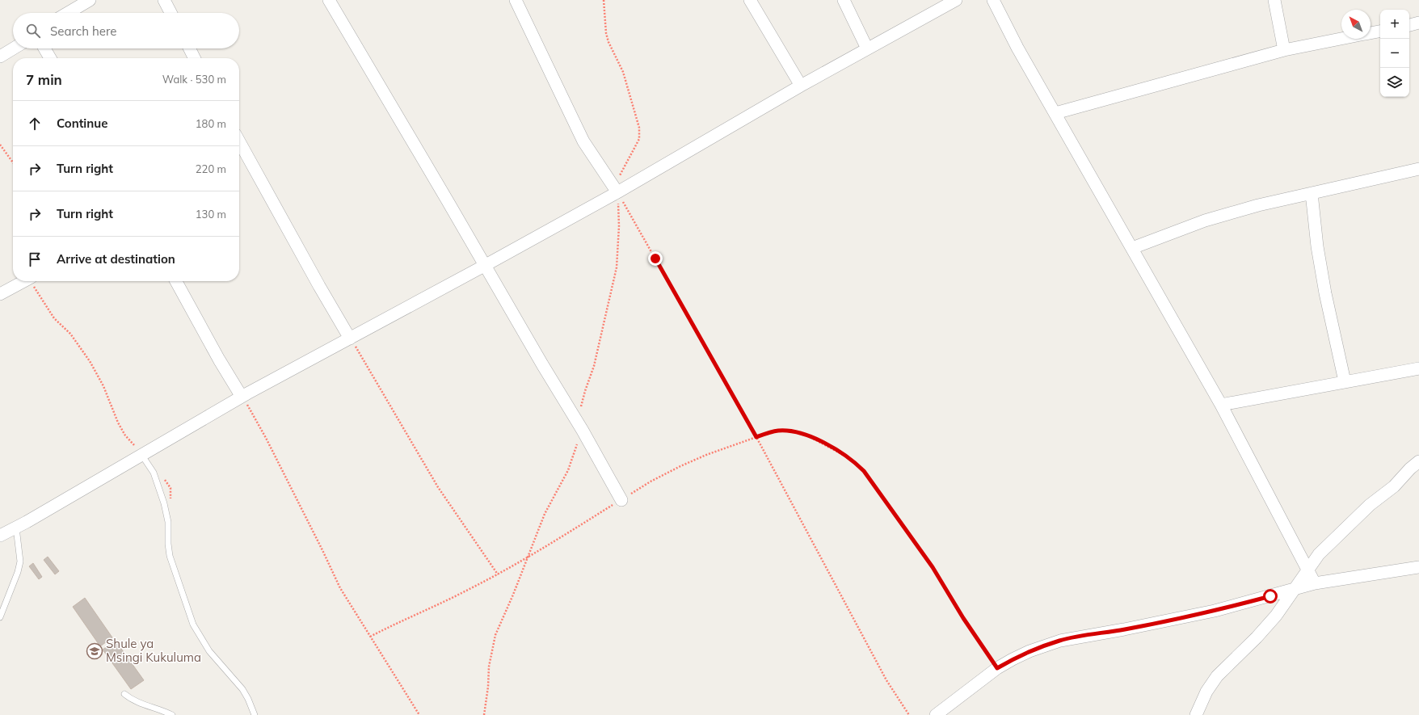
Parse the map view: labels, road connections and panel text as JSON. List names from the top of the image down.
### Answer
{
  "places": {
    "school or university": ["Shule ya Msingi Kukuluma"]
  },
  "north": "top left",
  "page": {
    "map_buttons": ["+", "−"],
    "search": "Search here",
    "heading": ["7 min", "Walk · 530 m"],
    "list": [
      ["Continue", "180 m"],
      ["Turn right", "220 m"],
      ["Turn right", "130 m"],
      "Arrive at destination"
    ]
  }
}
